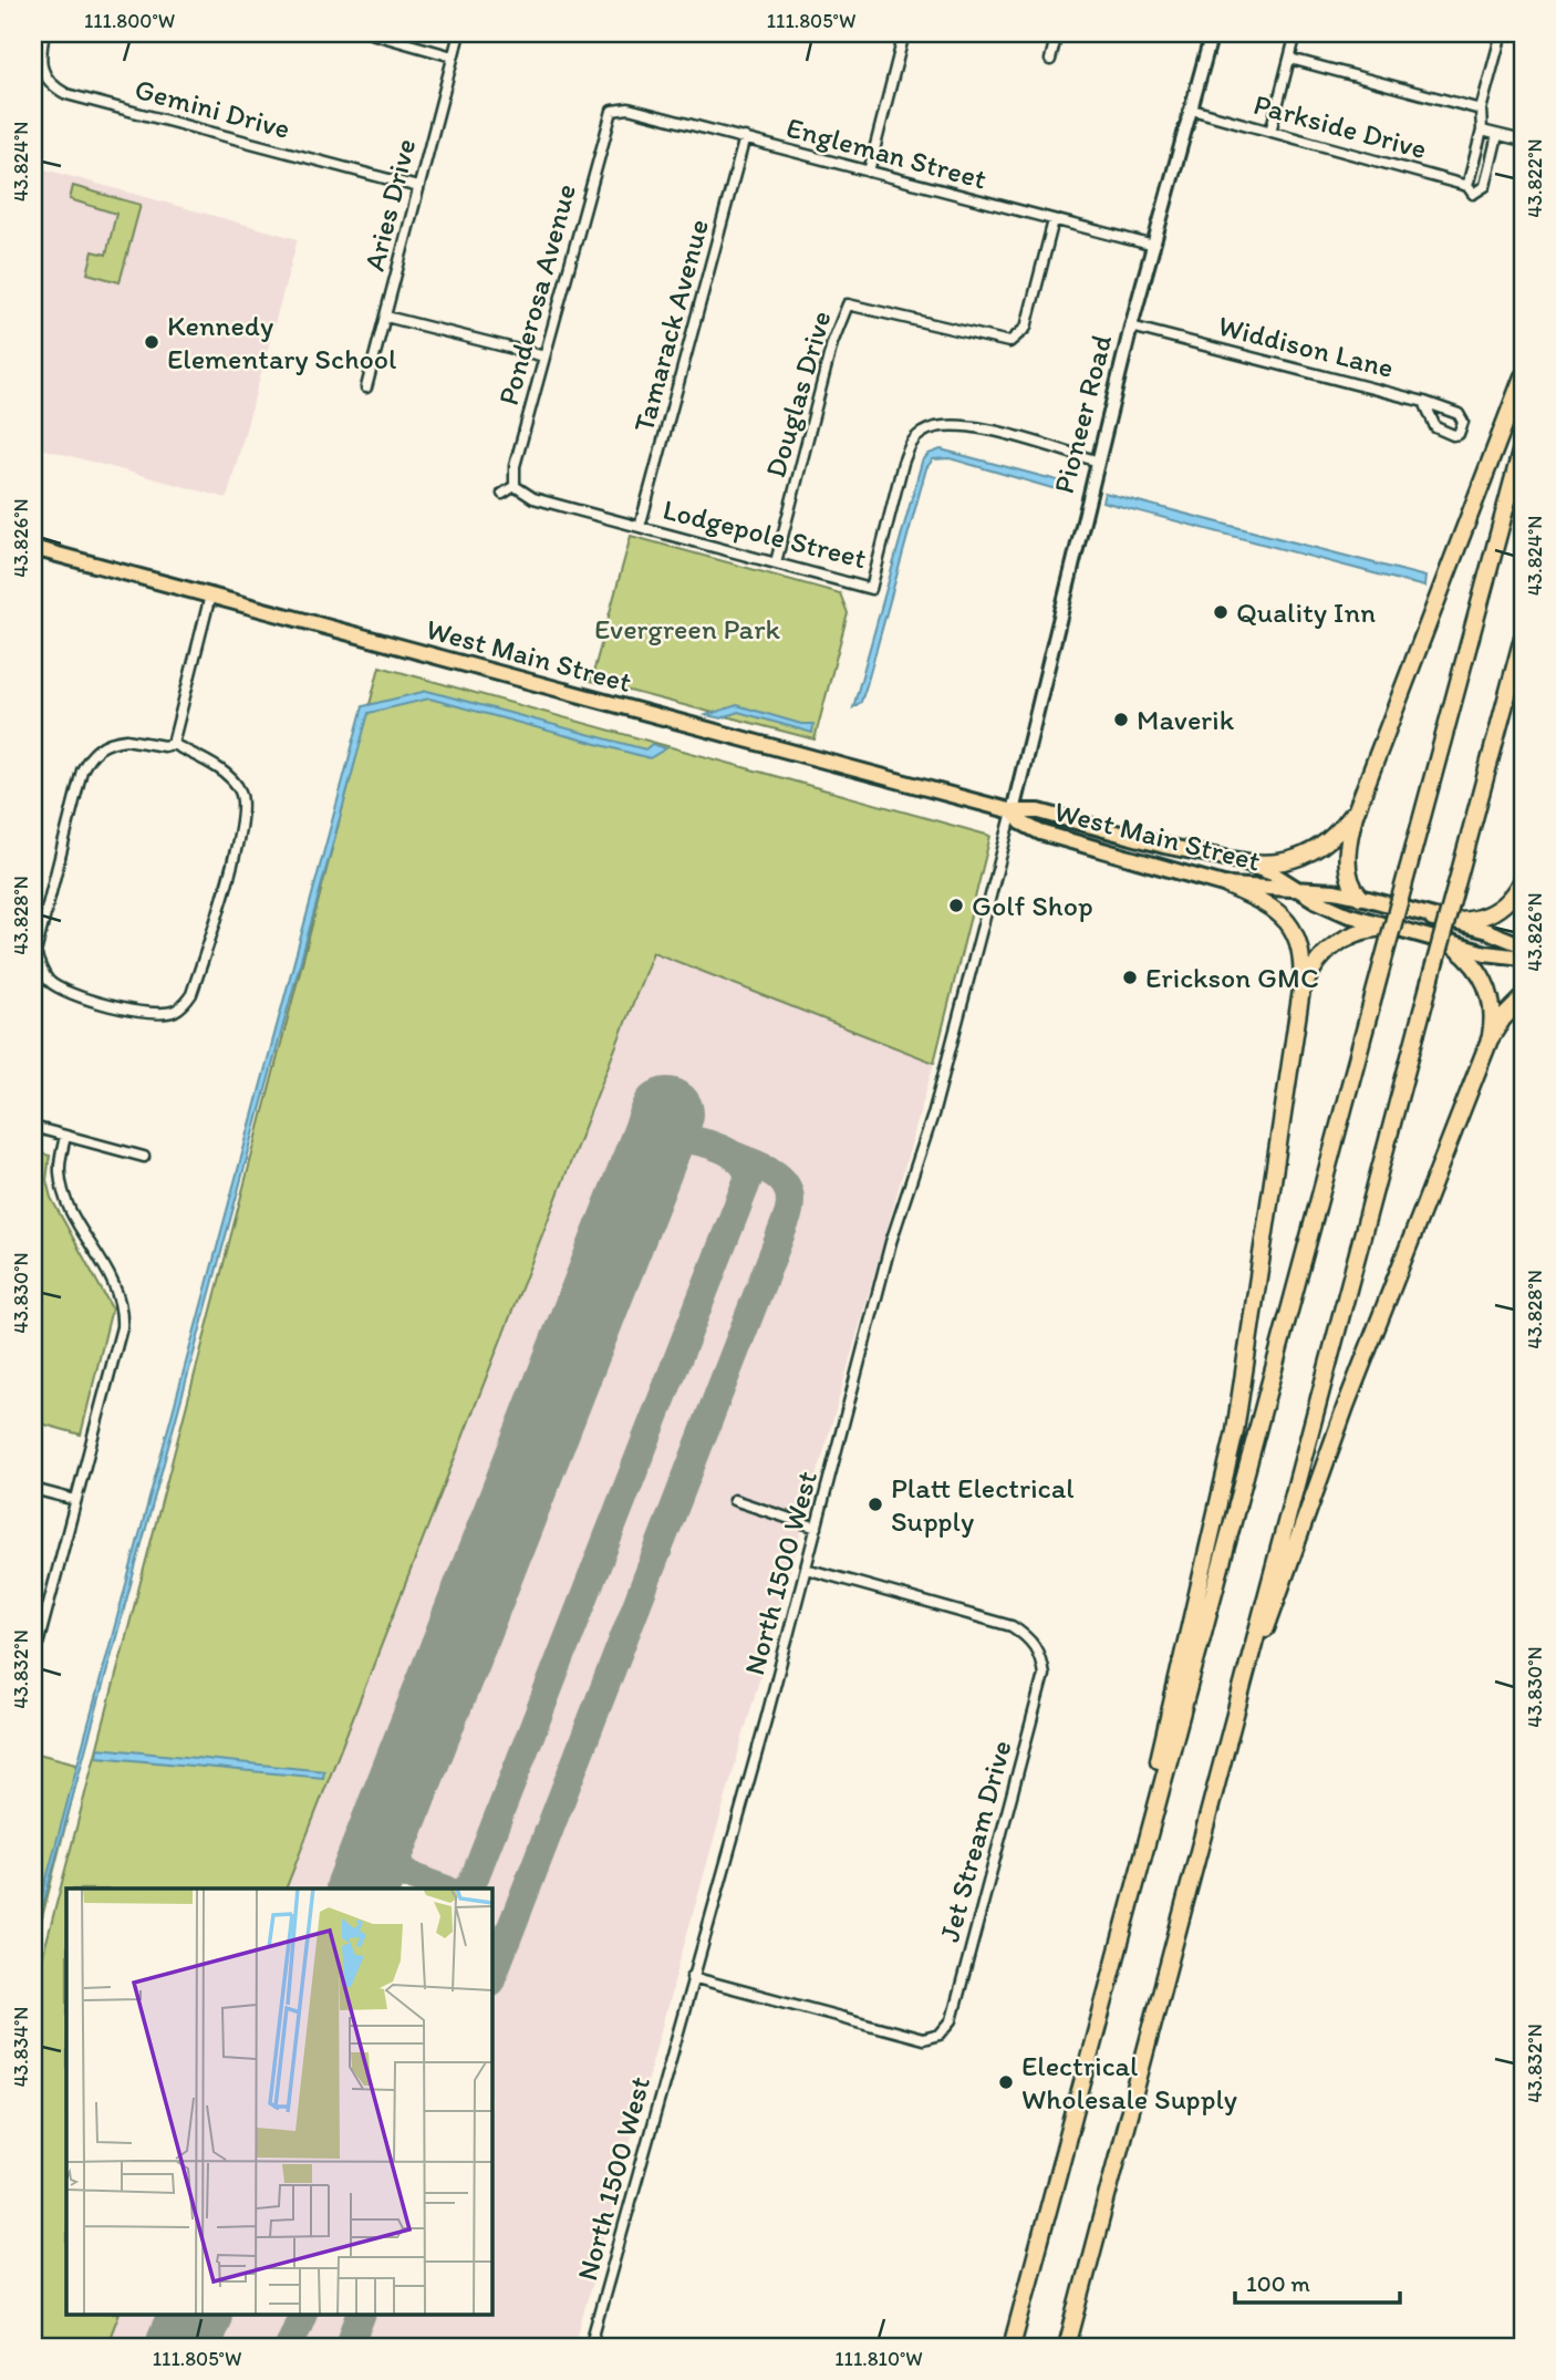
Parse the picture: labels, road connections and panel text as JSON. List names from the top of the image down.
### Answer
{
  "streets": {
    "main road": ["West Main Street"],
    "street": [
      "Gemini Drive",
      "Parkside Drive",
      "Engleman Street",
      "Aries Drive",
      "Ponderosa Avenue",
      "Tamarack Avenue",
      "Widdison Lane",
      "Douglas Drive",
      "Pioneer Road",
      "Lodgepole Street",
      "North 1500 West",
      "Jet Stream Drive"
    ]
  },
  "crossings": [
    ["Gemini Drive", "Aries Drive"],
    ["Parkside Drive", "Pioneer Road"],
    ["Engleman Street", "Ponderosa Avenue"],
    ["Engleman Street", "Tamarack Avenue"],
    ["Engleman Street", "Douglas Drive"],
    ["Engleman Street", "Pioneer Road"],
    ["Ponderosa Avenue", "Lodgepole Street"],
    ["Tamarack Avenue", "Lodgepole Street"],
    ["Widdison Lane", "Pioneer Road"],
    ["Douglas Drive", "Lodgepole Street"],
    ["Pioneer Road", "Lodgepole Street"],
    ["Pioneer Road", "West Main Street"],
    ["Pioneer Road", "North 1500 West"],
    ["West Main Street", "North 1500 West"],
    ["North 1500 West", "Jet Stream Drive"]
  ],
  "parks": ["Evergreen Park"],
  "places": [
    "Kennedy Elementary School",
    "Quality Inn",
    "Maverik",
    "Golf Shop",
    "Erickson GMC",
    "Platt Electrical Supply",
    "Electrical Wholesale Supply"
  ],
  "scale_bar": "100 m",
  "coordinates": [
    "111.800°W",
    "111.805°W",
    "43.824°N",
    "43.822°N",
    "43.826°N",
    "43.828°N",
    "43.830°N",
    "43.832°N",
    "43.834°N",
    "111.810°W"
  ]
}
